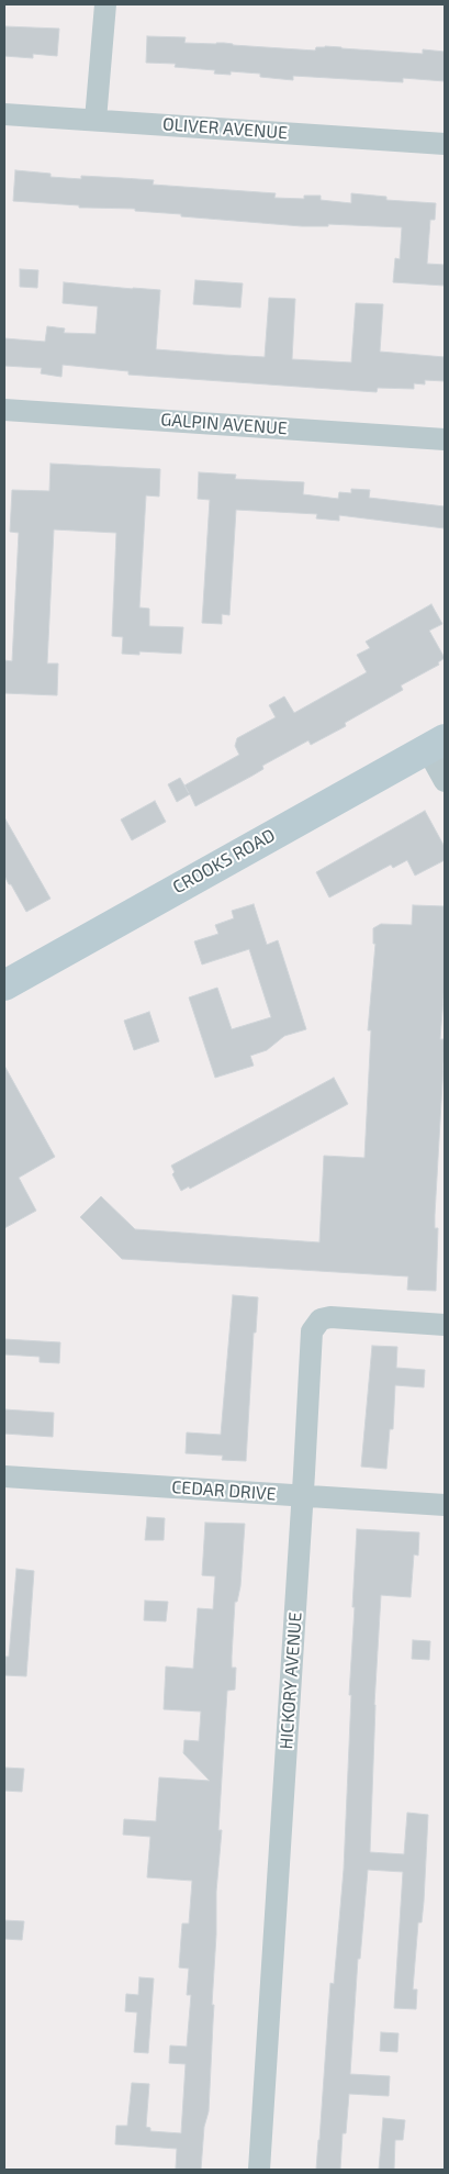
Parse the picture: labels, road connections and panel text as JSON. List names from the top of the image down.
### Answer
{
  "streets": {
    "main road": ["CROOKS ROAD"],
    "street": [
      "OLIVER AVENUE",
      "GALPIN AVENUE",
      "CEDAR DRIVE",
      "HICKORY AVENUE"
    ]
  },
  "crossings": [
    ["CEDAR DRIVE", "HICKORY AVENUE"]
  ]
}
